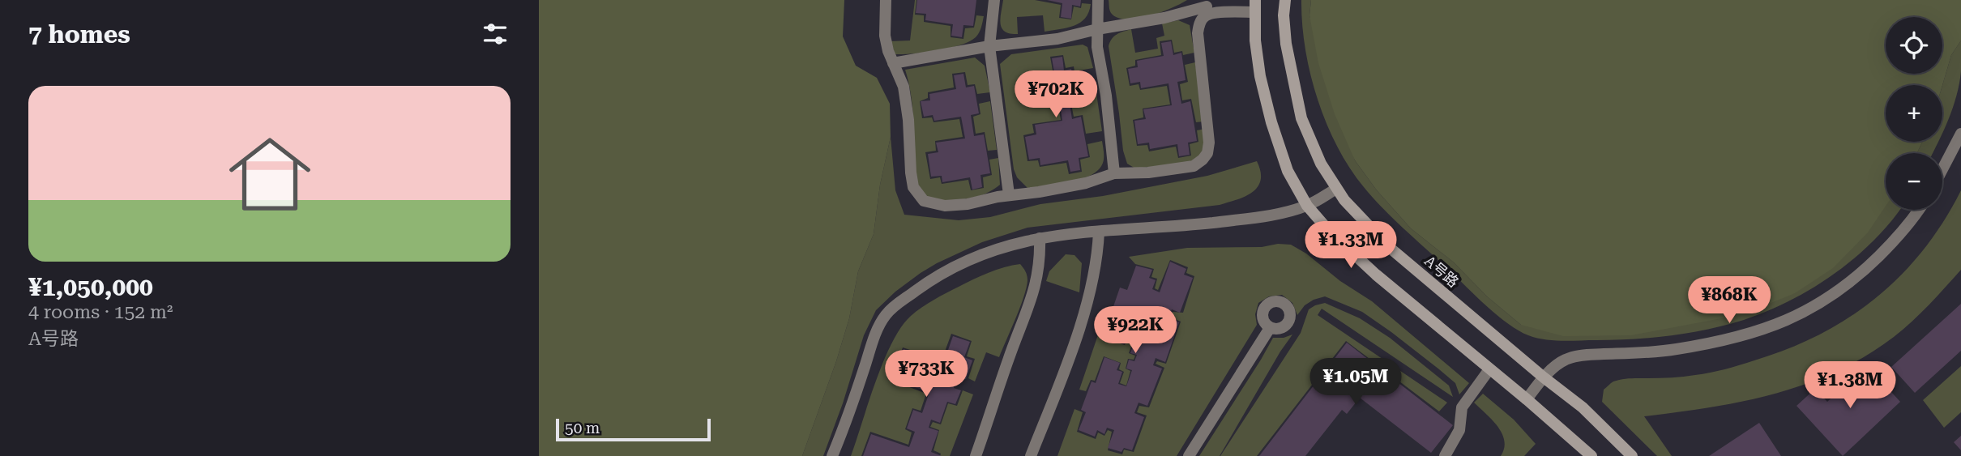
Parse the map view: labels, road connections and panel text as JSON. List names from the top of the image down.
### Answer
{
  "streets": {
    "street": ["A号路"]
  },
  "scale_bar": "50 m",
  "page": {
    "heading": "7 homes",
    "map_buttons": ["+", "−"],
    "list": [
      {
        "name": "¥1,050,000",
        "note": "4 rooms · 152 m² · A号路"
      }
    ],
    "price": [
      "¥702K",
      "¥1.33M",
      "¥868K",
      "¥922K",
      "¥733K",
      "¥1.05M",
      "¥1.38M"
    ],
    "scale": "50 m"
  }
}
